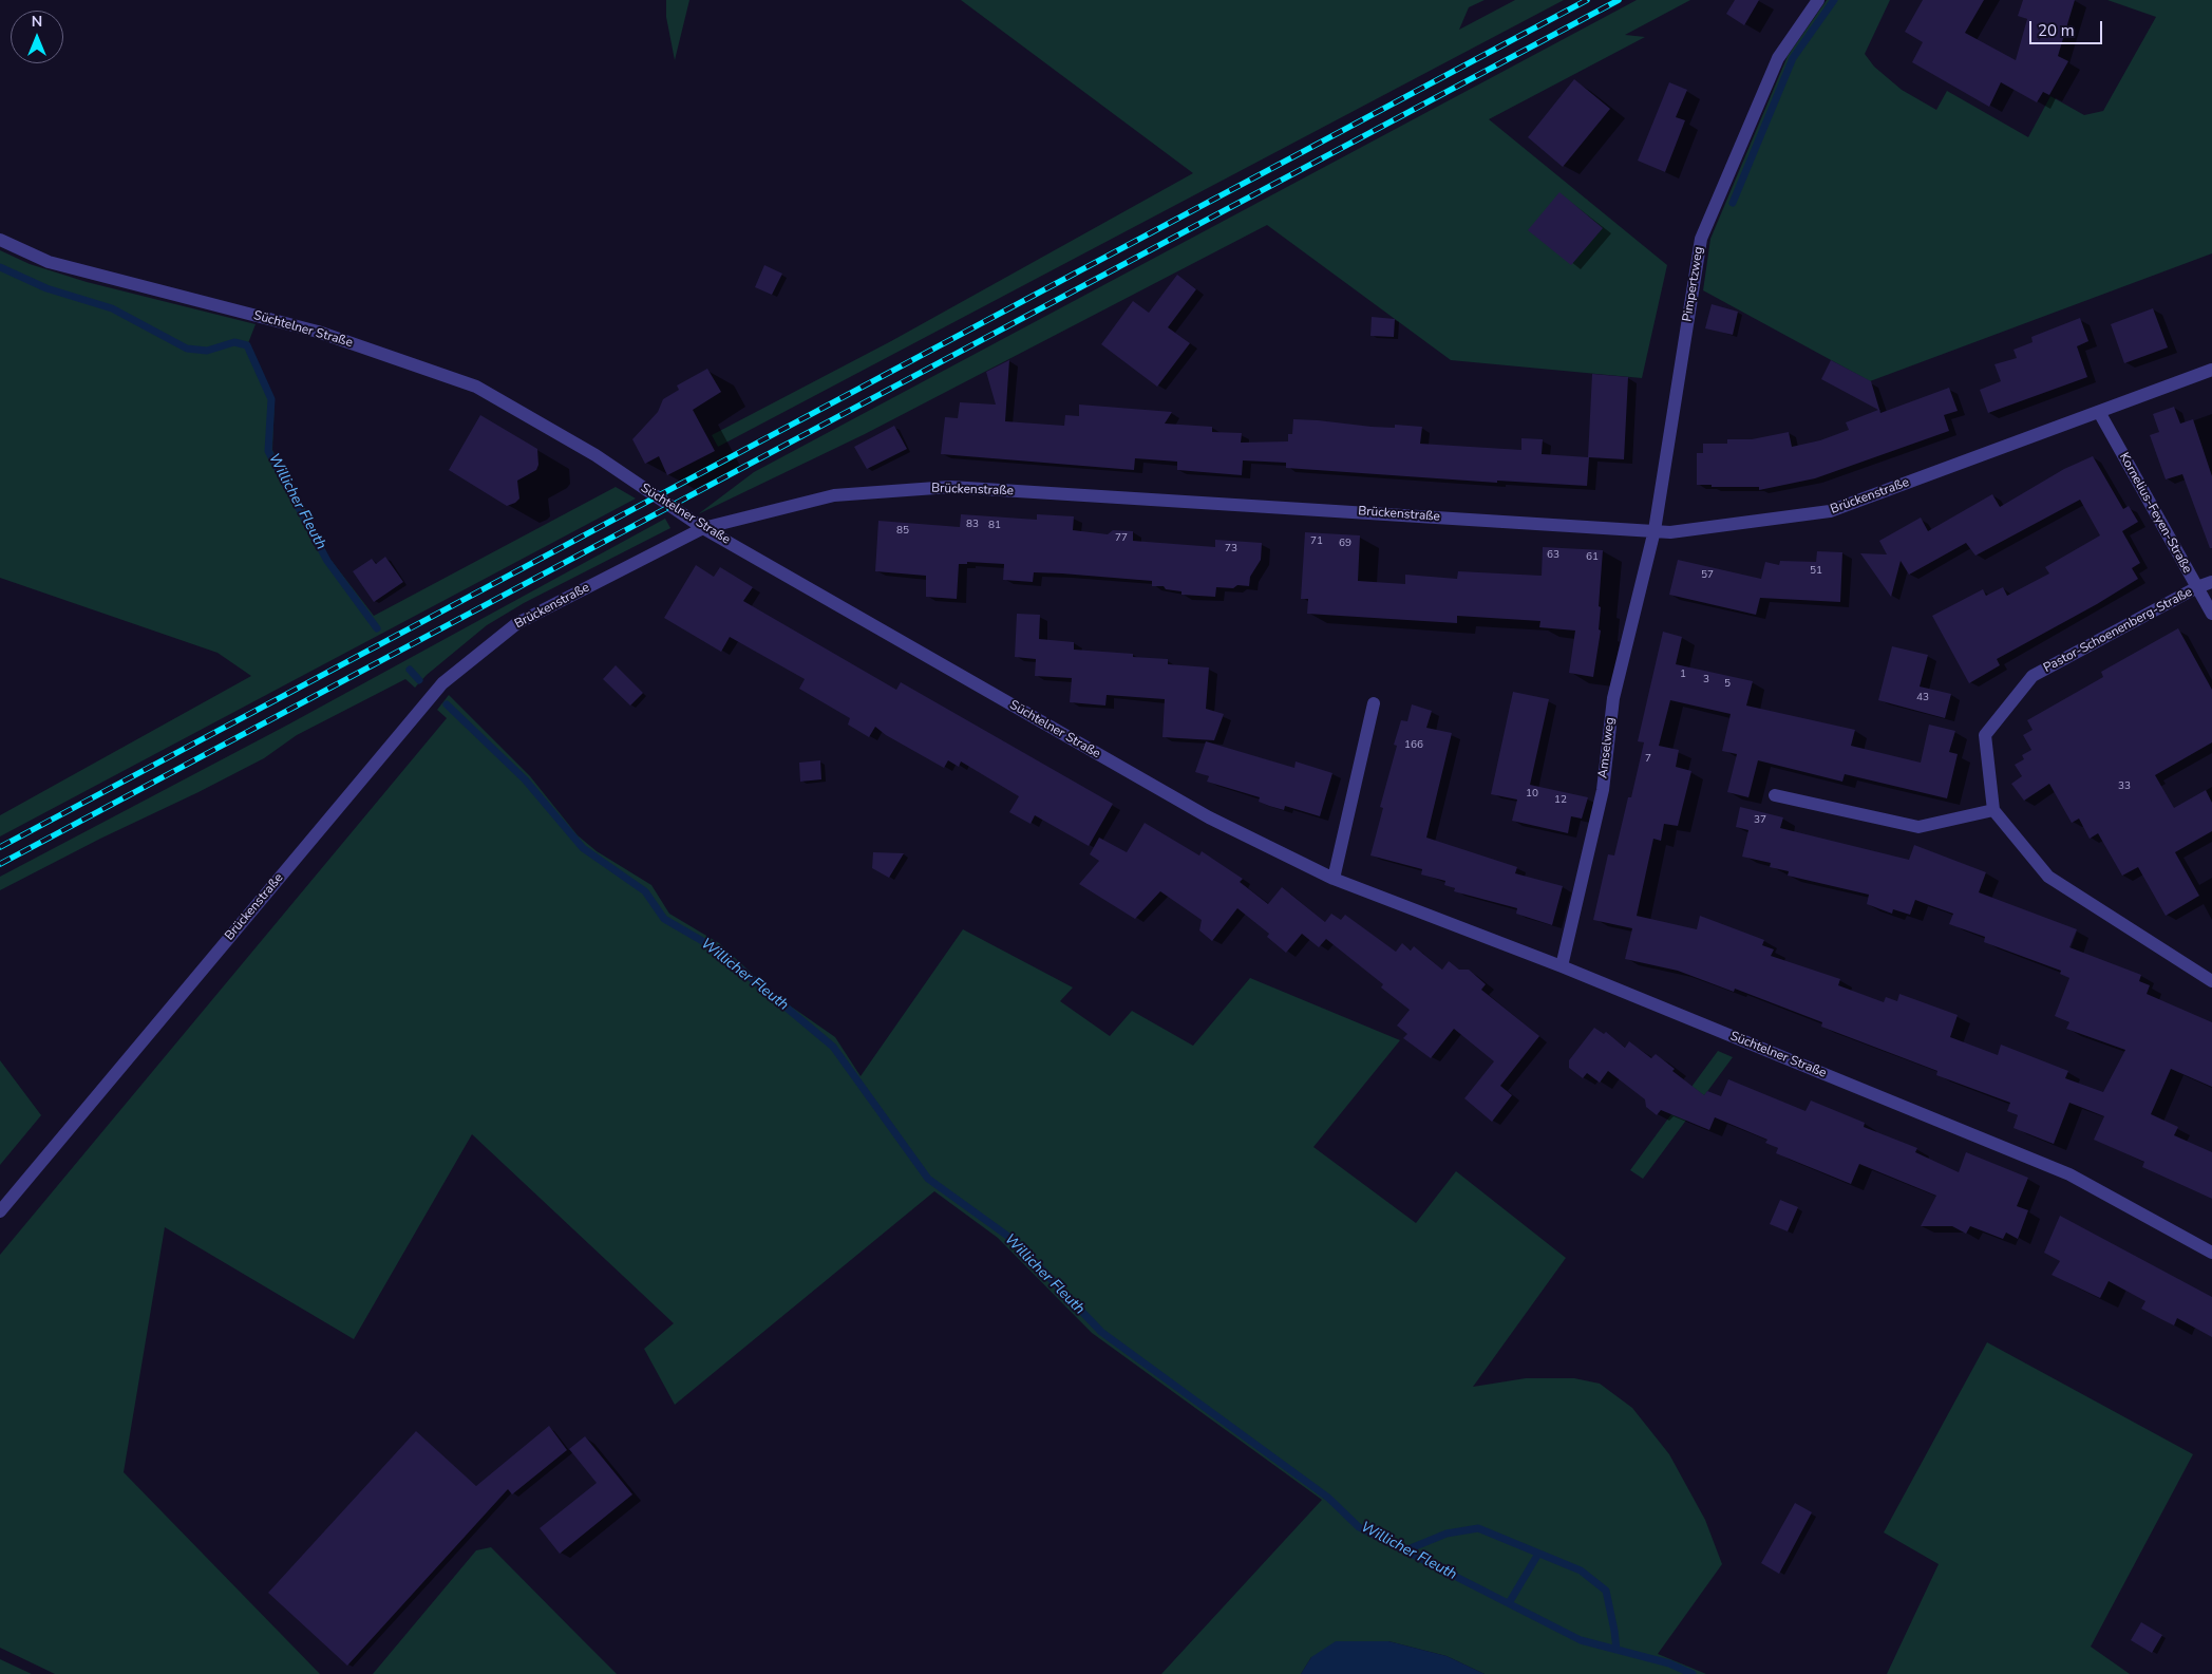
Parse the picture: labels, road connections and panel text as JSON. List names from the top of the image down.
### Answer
{
  "streets": {
    "street": [
      "Pimpertzweg",
      "Süchtelner Straße",
      "Brückenstraße",
      "Kornelius-Feyen-Straße",
      "Pastor-Schoenenberg-Straße",
      "Amselweg"
    ]
  },
  "crossings": [
    ["Pimpertzweg", "Brückenstraße"],
    ["Pimpertzweg", "Amselweg"],
    ["Süchtelner Straße", "Brückenstraße"],
    ["Süchtelner Straße", "Amselweg"],
    ["Brückenstraße", "Kornelius-Feyen-Straße"],
    ["Brückenstraße", "Amselweg"],
    ["Kornelius-Feyen-Straße", "Pastor-Schoenenberg-Straße"]
  ],
  "water": ["Willicher Fleuth"],
  "house_numbers": [
    "83",
    "81",
    "85",
    "77",
    "71",
    "69",
    "73",
    "63",
    "61",
    "51",
    "57",
    "1",
    "3",
    "5",
    "43",
    "166",
    "7",
    "33",
    "10",
    "12",
    "37"
  ],
  "scale_bar": "20 m",
  "north": "top"
}
